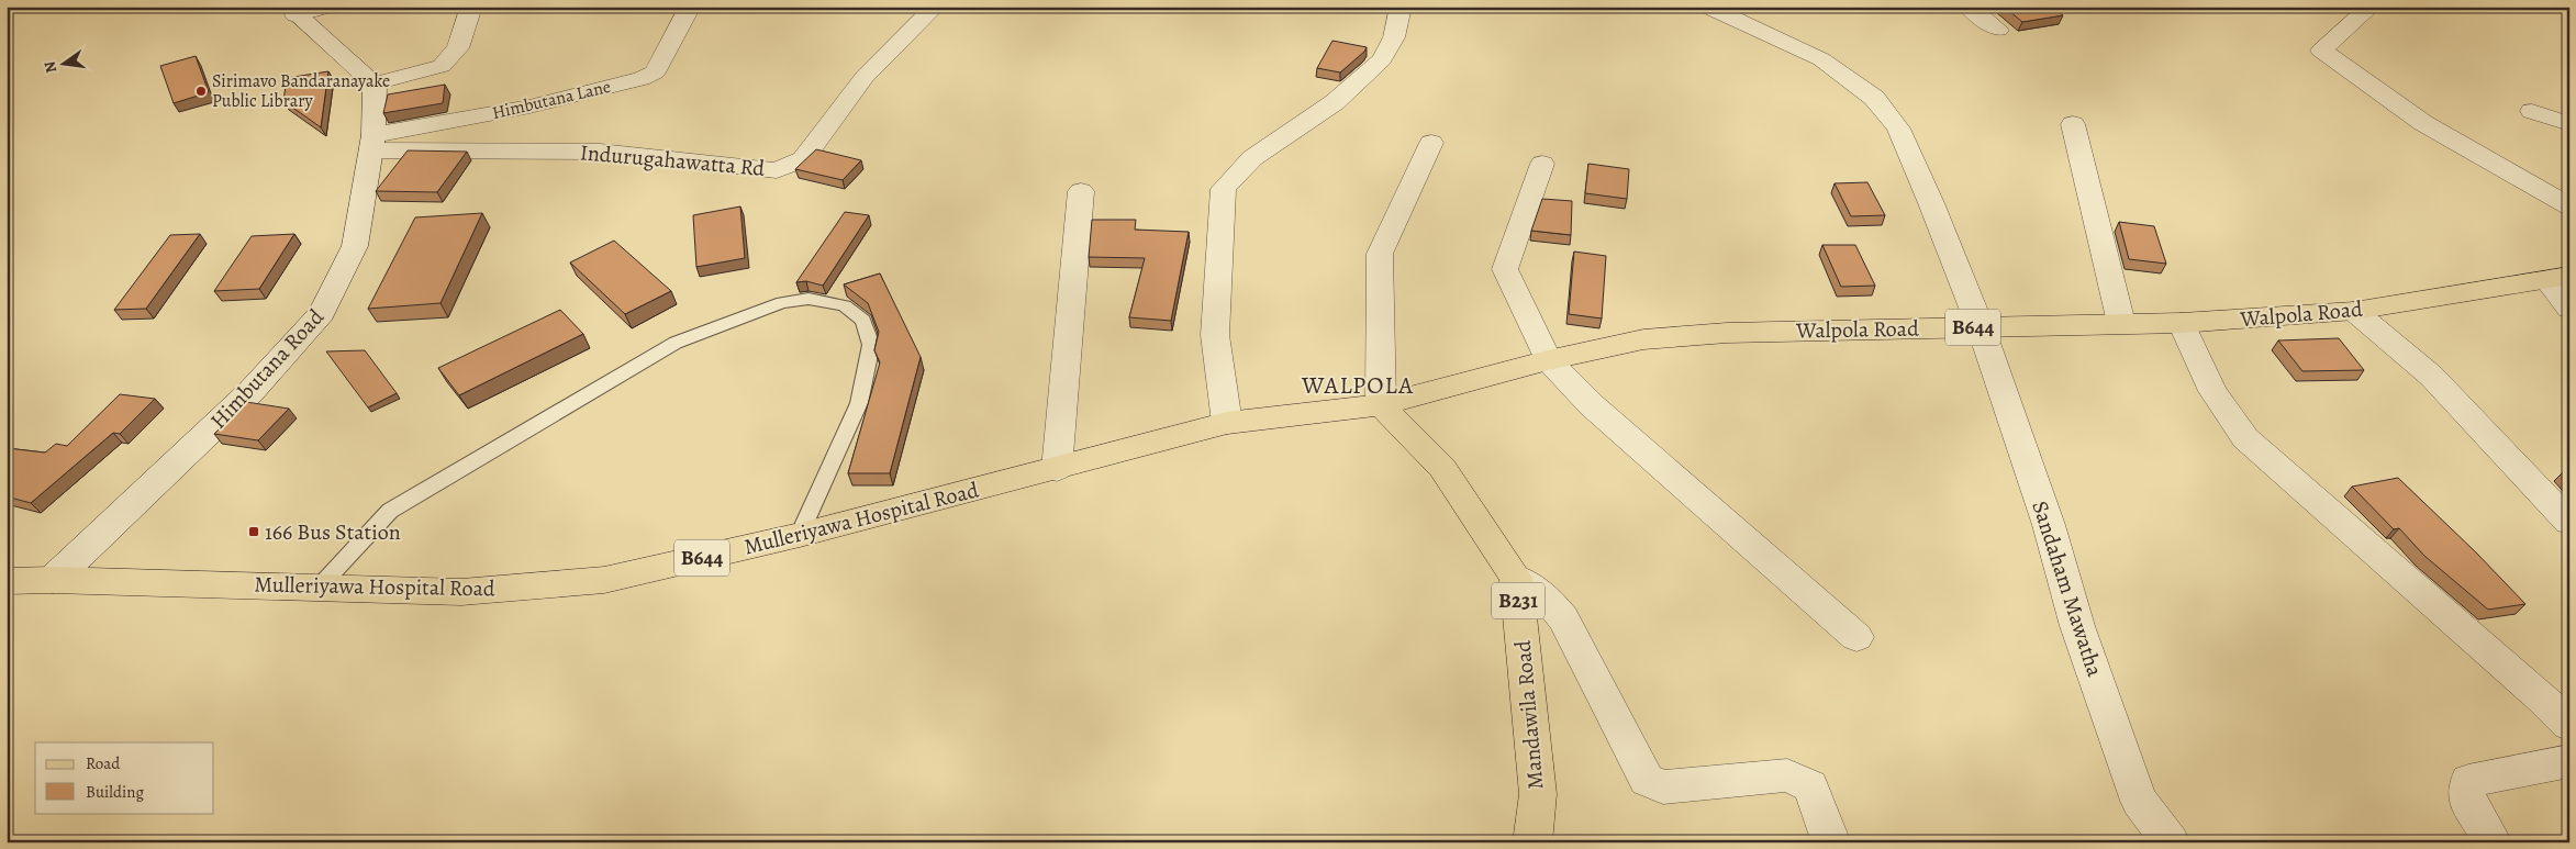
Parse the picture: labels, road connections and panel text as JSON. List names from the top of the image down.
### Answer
{
  "streets": {
    "main road": [
      "Walpola Road",
      "B644",
      "Mulleriyawa Hospital Road",
      "B231",
      "Mandawila Road"
    ],
    "street": [
      "Himbutana Lane",
      "Indurugahawatta Rd",
      "Himbutana Road",
      "Sandaham Mawatha"
    ]
  },
  "crossings": [
    ["Himbutana Lane", "Indurugahawatta Rd"],
    ["Himbutana Lane", "Himbutana Road"],
    ["Indurugahawatta Rd", "Himbutana Road"],
    ["Walpola Road", "Mulleriyawa Hospital Road"],
    ["Walpola Road", "Sandaham Mawatha"],
    ["Walpola Road", "Mandawila Road"],
    ["Himbutana Road", "Mulleriyawa Hospital Road"],
    ["Mulleriyawa Hospital Road", "Mandawila Road"]
  ],
  "districts": ["WALPOLA"],
  "places": {
    "other": ["Sirimavo Bandaranayake Public Library"],
    "transit": ["166 Bus Station"]
  },
  "legend": ["Road", "Building"],
  "north": "left"
}
